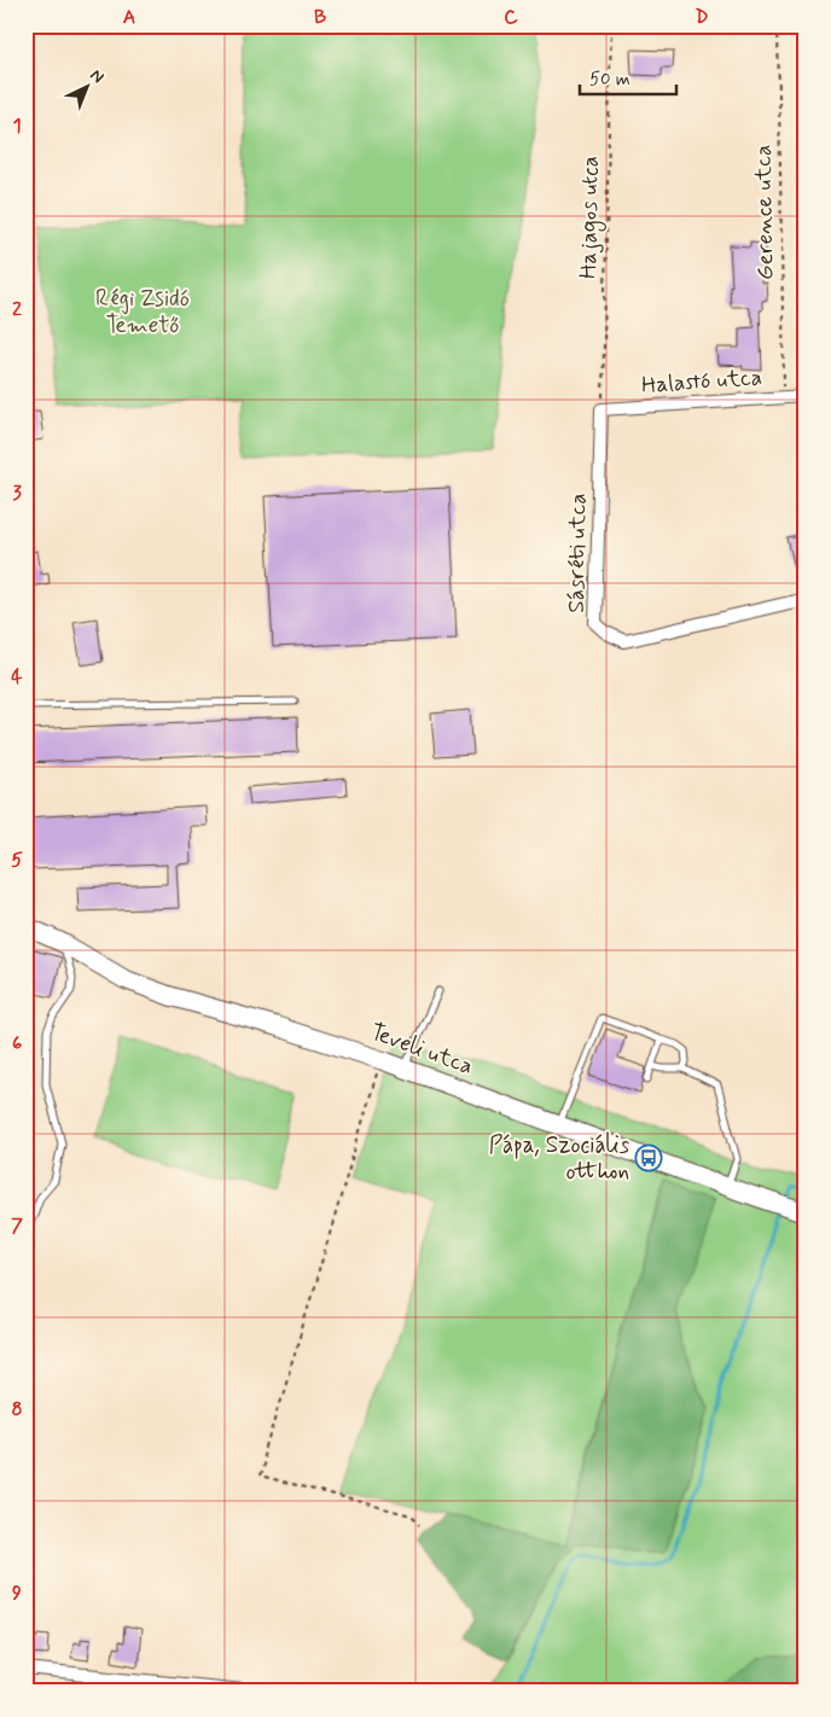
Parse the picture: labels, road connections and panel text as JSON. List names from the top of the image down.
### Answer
{
  "streets": {
    "main road": ["Teveli utca"],
    "street": ["Halastó utca", "Sásréti utca"],
    "path": ["Gerence utca", "Hajagos utca"]
  },
  "crossings": [
    ["Gerence utca", "Halastó utca"],
    ["Hajagos utca", "Halastó utca"],
    ["Hajagos utca", "Sásréti utca"],
    ["Halastó utca", "Sásréti utca"]
  ],
  "parks": ["Régi Zsidó Temető"],
  "places": {
    "bus stop": ["Pápa, Szociális otthon"]
  },
  "scale_bar": "50 m",
  "north": "top right",
  "grid": {
    "columns": [
      "A",
      "B",
      "C",
      "D"
    ],
    "rows": [
      "1",
      "2",
      "3",
      "4",
      "5",
      "6",
      "7",
      "8",
      "9"
    ]
  }
}
